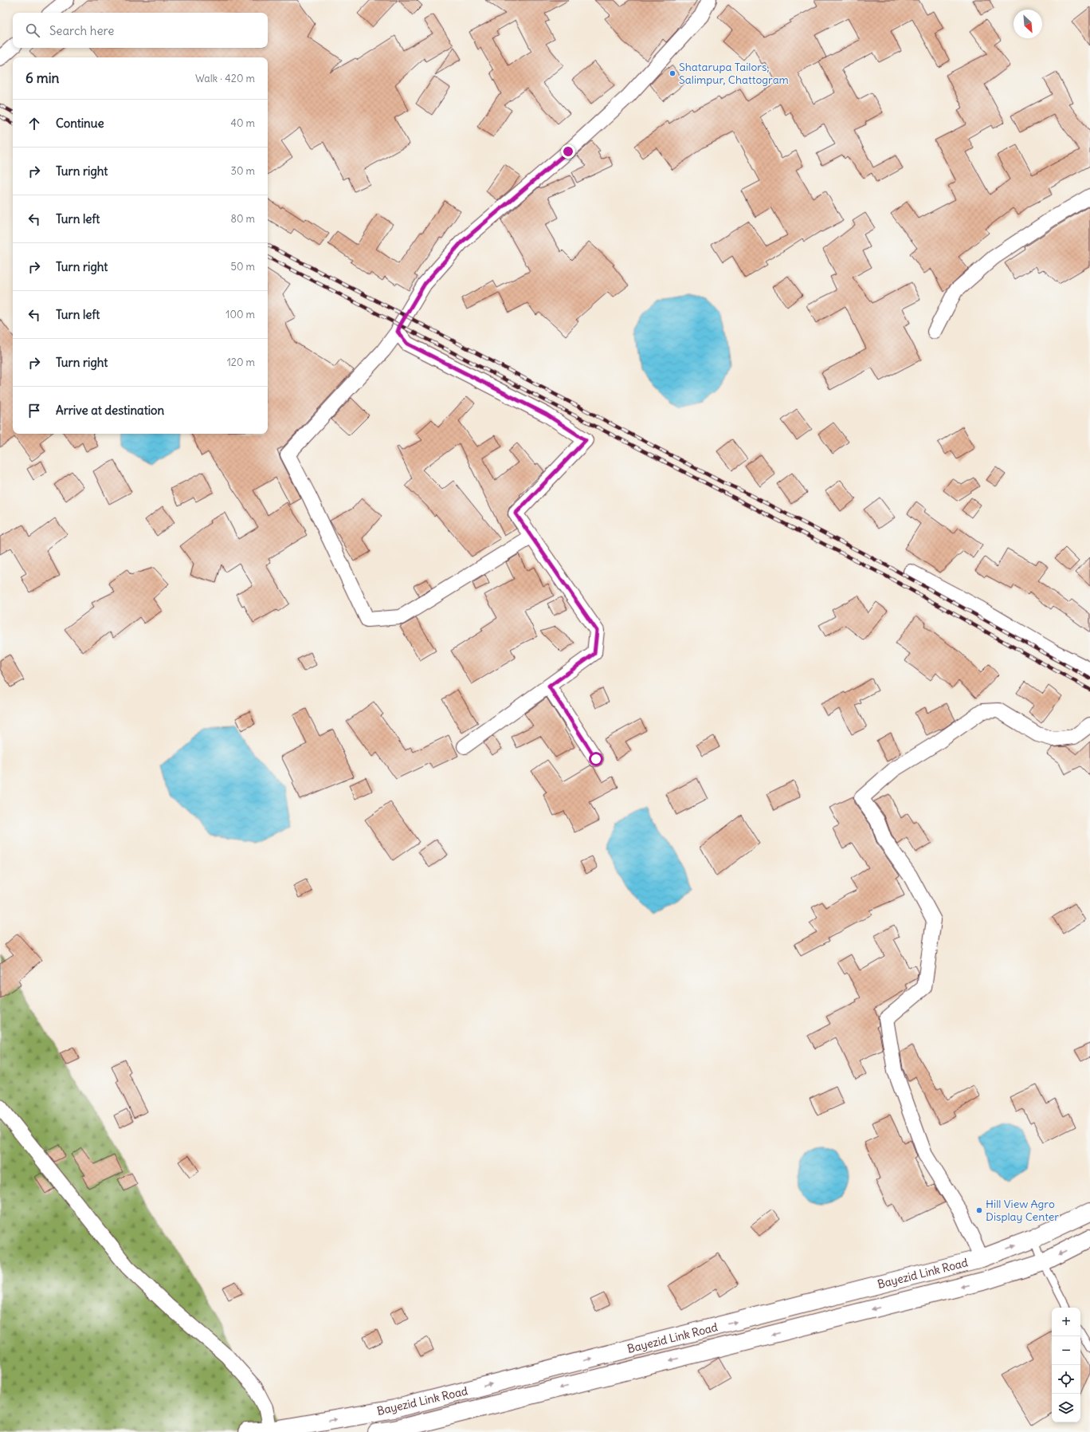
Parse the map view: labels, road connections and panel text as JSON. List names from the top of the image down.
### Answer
{
  "streets": {
    "main road": ["Bayezid Link Road"]
  },
  "places": ["Shatarupa Tailors, Salimpur, Chattogram", "Hill View Agro Display Center"],
  "north": "bottom right",
  "page": {
    "search": "Search here",
    "heading": ["6 min", "Walk · 420 m"],
    "list": [
      ["Continue", "40 m"],
      ["Turn right", "30 m"],
      ["Turn left", "80 m"],
      ["Turn right", "50 m"],
      ["Turn left", "100 m"],
      ["Turn right", "120 m"],
      "Arrive at destination"
    ],
    "map_buttons": ["+", "−"]
  }
}
